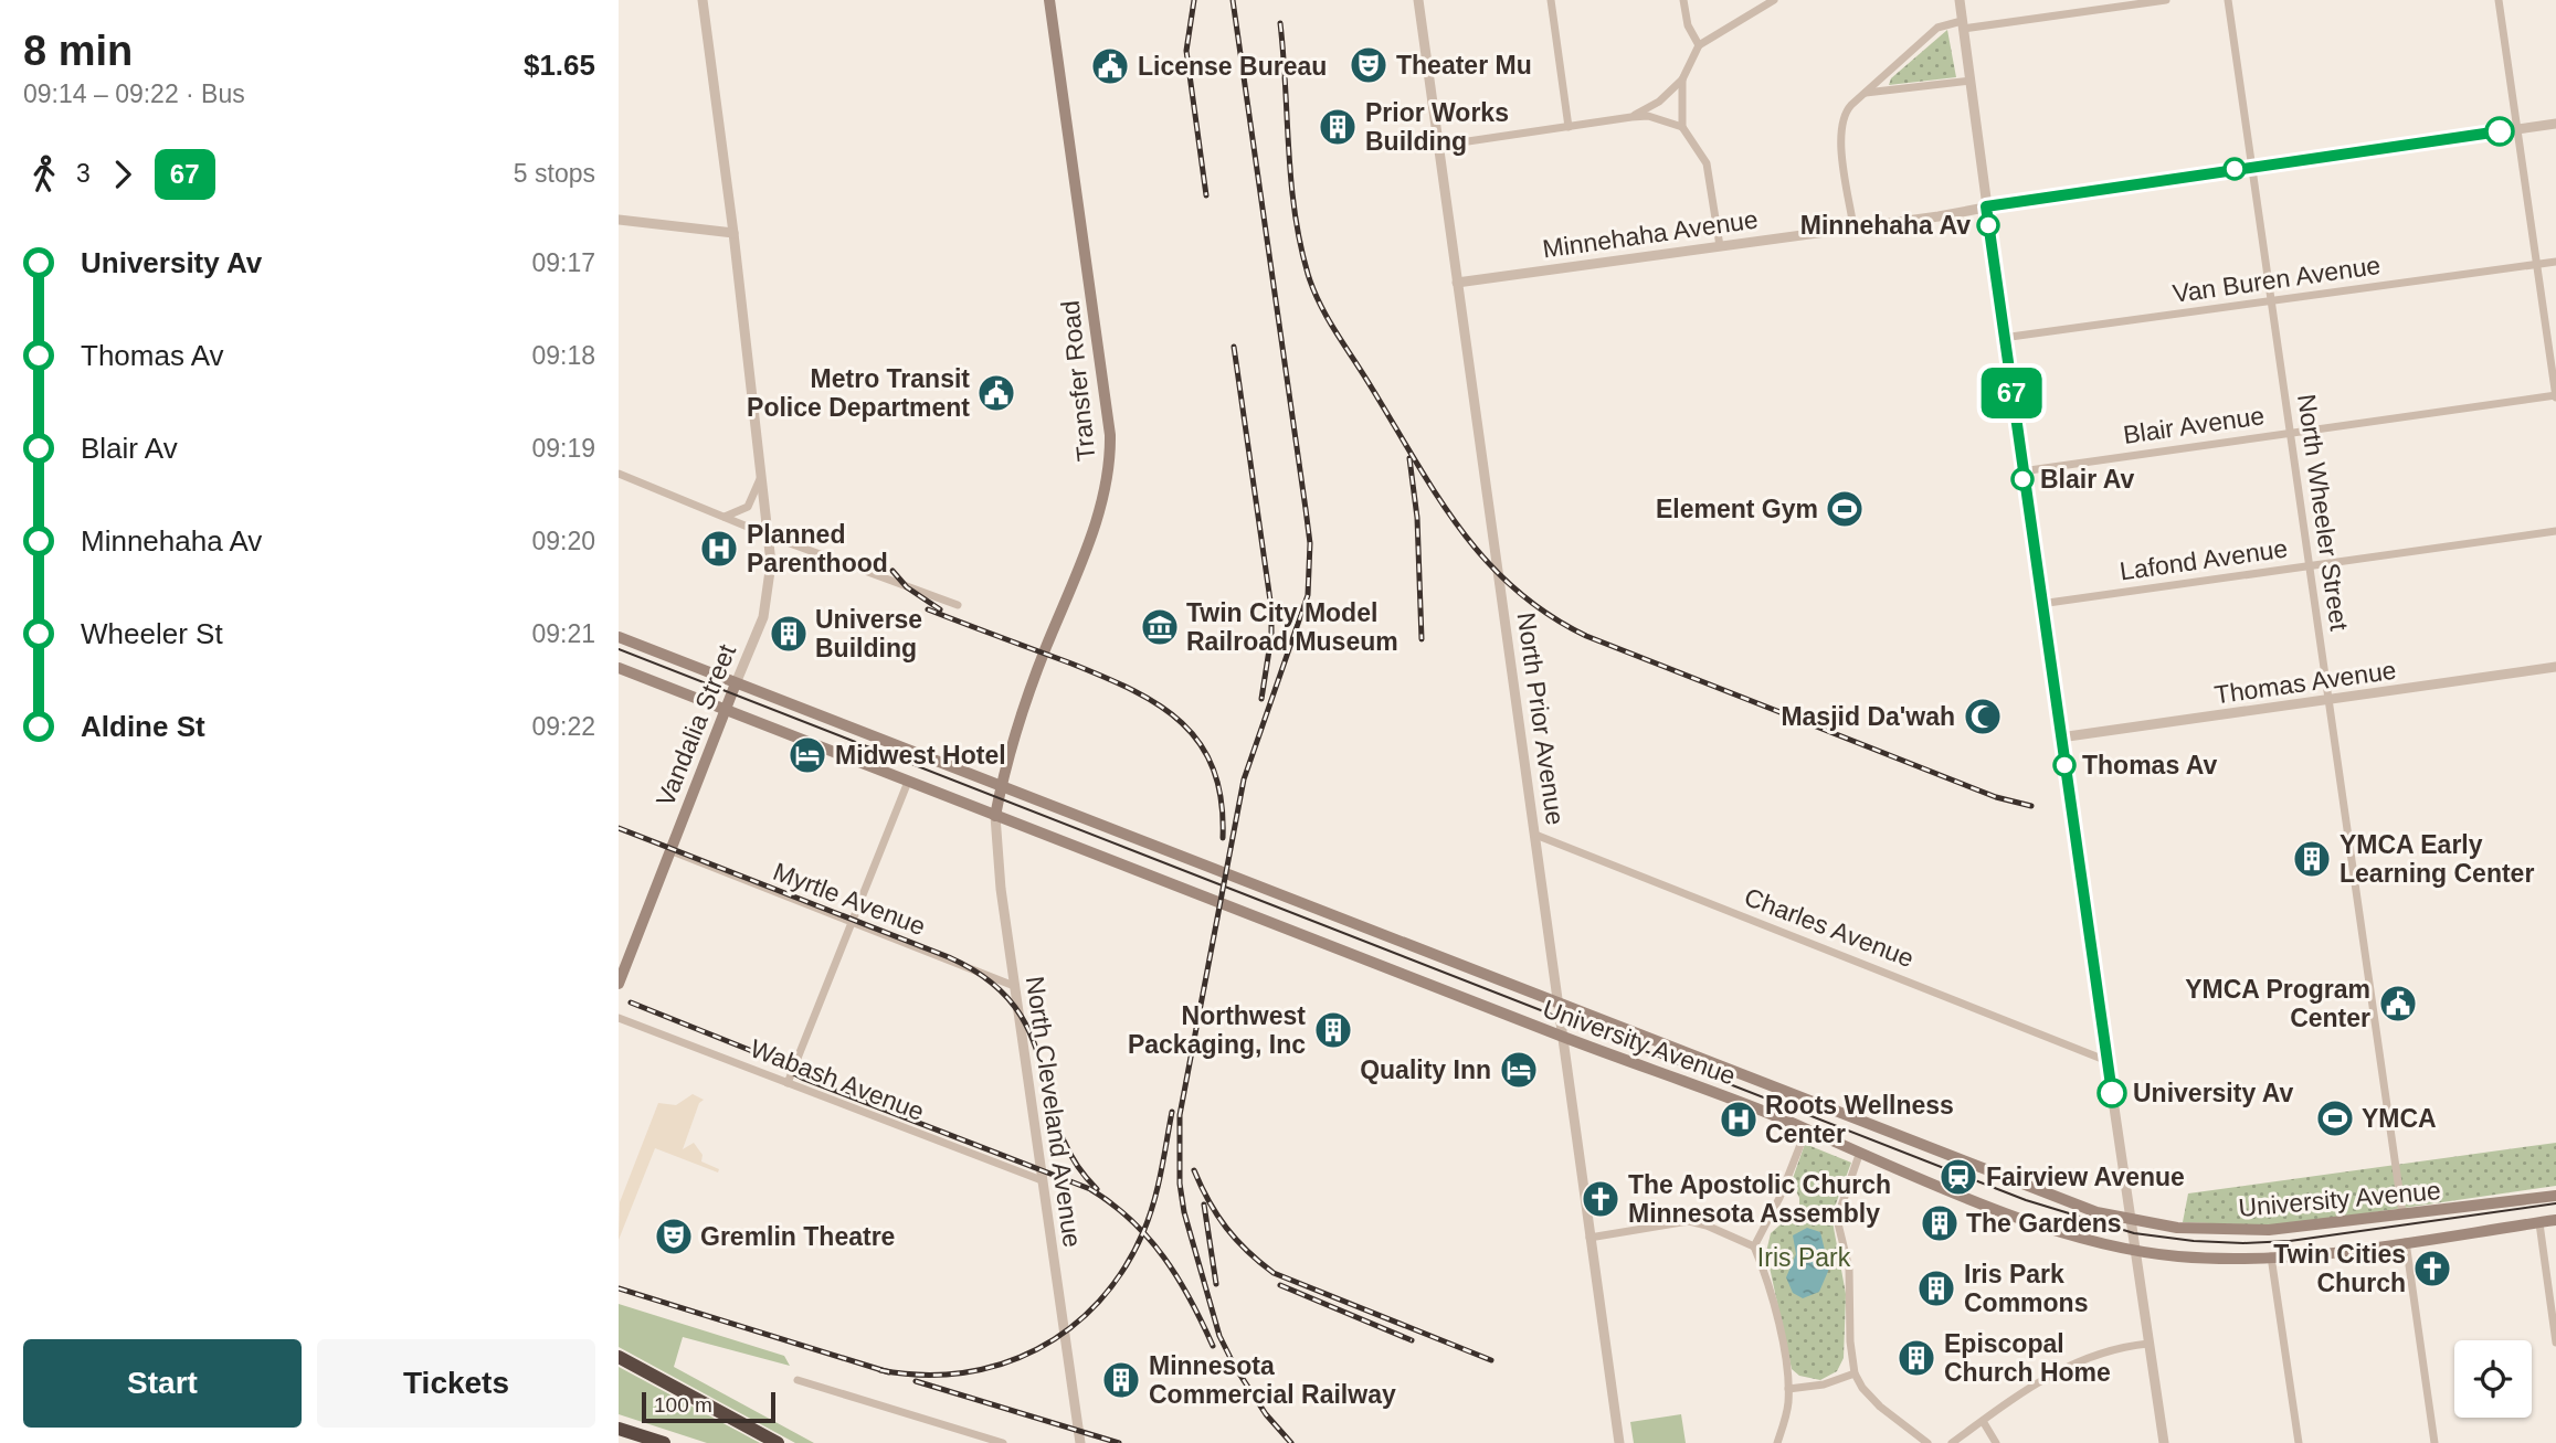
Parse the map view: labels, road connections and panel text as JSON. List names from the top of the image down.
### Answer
{
  "streets": {
    "main road": [
      "Transfer Road",
      "Vandalia Street",
      "University Avenue",
      "North Cleveland Avenue"
    ],
    "street": [
      "Minnehaha Avenue",
      "Van Buren Avenue",
      "Blair Avenue",
      "North Wheeler Street",
      "Lafond Avenue",
      "Thomas Avenue",
      "North Prior Avenue",
      "Myrtle Avenue",
      "Charles Avenue",
      "Wabash Avenue"
    ]
  },
  "crossings": [
    ["Minnehaha Avenue", "North Wheeler Street"],
    ["Minnehaha Avenue", "North Prior Avenue"],
    ["Van Buren Avenue", "North Wheeler Street"],
    ["Transfer Road", "University Avenue"],
    ["Transfer Road", "North Cleveland Avenue"],
    ["Blair Avenue", "North Wheeler Street"],
    ["North Wheeler Street", "Lafond Avenue"],
    ["North Wheeler Street", "Thomas Avenue"],
    ["North Wheeler Street", "University Avenue"],
    ["North Prior Avenue", "Charles Avenue"],
    ["North Prior Avenue", "University Avenue"],
    ["Vandalia Street", "Myrtle Avenue"],
    ["Vandalia Street", "University Avenue"],
    ["Myrtle Avenue", "North Cleveland Avenue"],
    ["University Avenue", "North Cleveland Avenue"],
    ["Wabash Avenue", "North Cleveland Avenue"]
  ],
  "parks": ["Iris Park"],
  "places": {
    "theatre": ["Theater Mu", "Gremlin Theatre"],
    "public building": ["License Bureau", "Metro Transit Police Department", "YMCA Program Center"],
    "building": [
      "Prior Works Building",
      "Universe Building",
      "YMCA Early Learning Center",
      "Northwest Packaging, Inc",
      "The Gardens",
      "Iris Park Commons",
      "Episcopal Church Home",
      "Minnesota Commercial Railway"
    ],
    "other": [
      "Minnehaha Av",
      "Blair Av",
      "Thomas Av",
      "University Av"
    ],
    "sports": ["Element Gym", "YMCA"],
    "hospital": ["Planned Parenthood", "Roots Wellness Center"],
    "museum": ["Twin City Model Railroad Museum"],
    "mosque": ["Masjid Da'wah"],
    "hotel": ["Midwest Hotel", "Quality Inn"],
    "station": ["Fairview Avenue"],
    "church": ["The Apostolic Church Minnesota Assembly", "Twin Cities Church"]
  },
  "lines": ["bus line 67"],
  "scale_bar": "100 m",
  "page": {
    "heading": ["8 min", "09:14 – 09:22 · Bus", "$1.65"],
    "on_map": "67",
    "legs": ["3", "67", "5 stops"],
    "list": [
      {
        "name": "University Av",
        "value": "09:17"
      },
      {
        "name": "Thomas Av",
        "value": "09:18"
      },
      {
        "name": "Blair Av",
        "value": "09:19"
      },
      {
        "name": "Minnehaha Av",
        "value": "09:20"
      },
      {
        "name": "Wheeler St",
        "value": "09:21"
      },
      {
        "name": "Aldine St",
        "value": "09:22"
      }
    ],
    "buttons": ["Start", "Tickets"],
    "scale": "100 m"
  }
}
